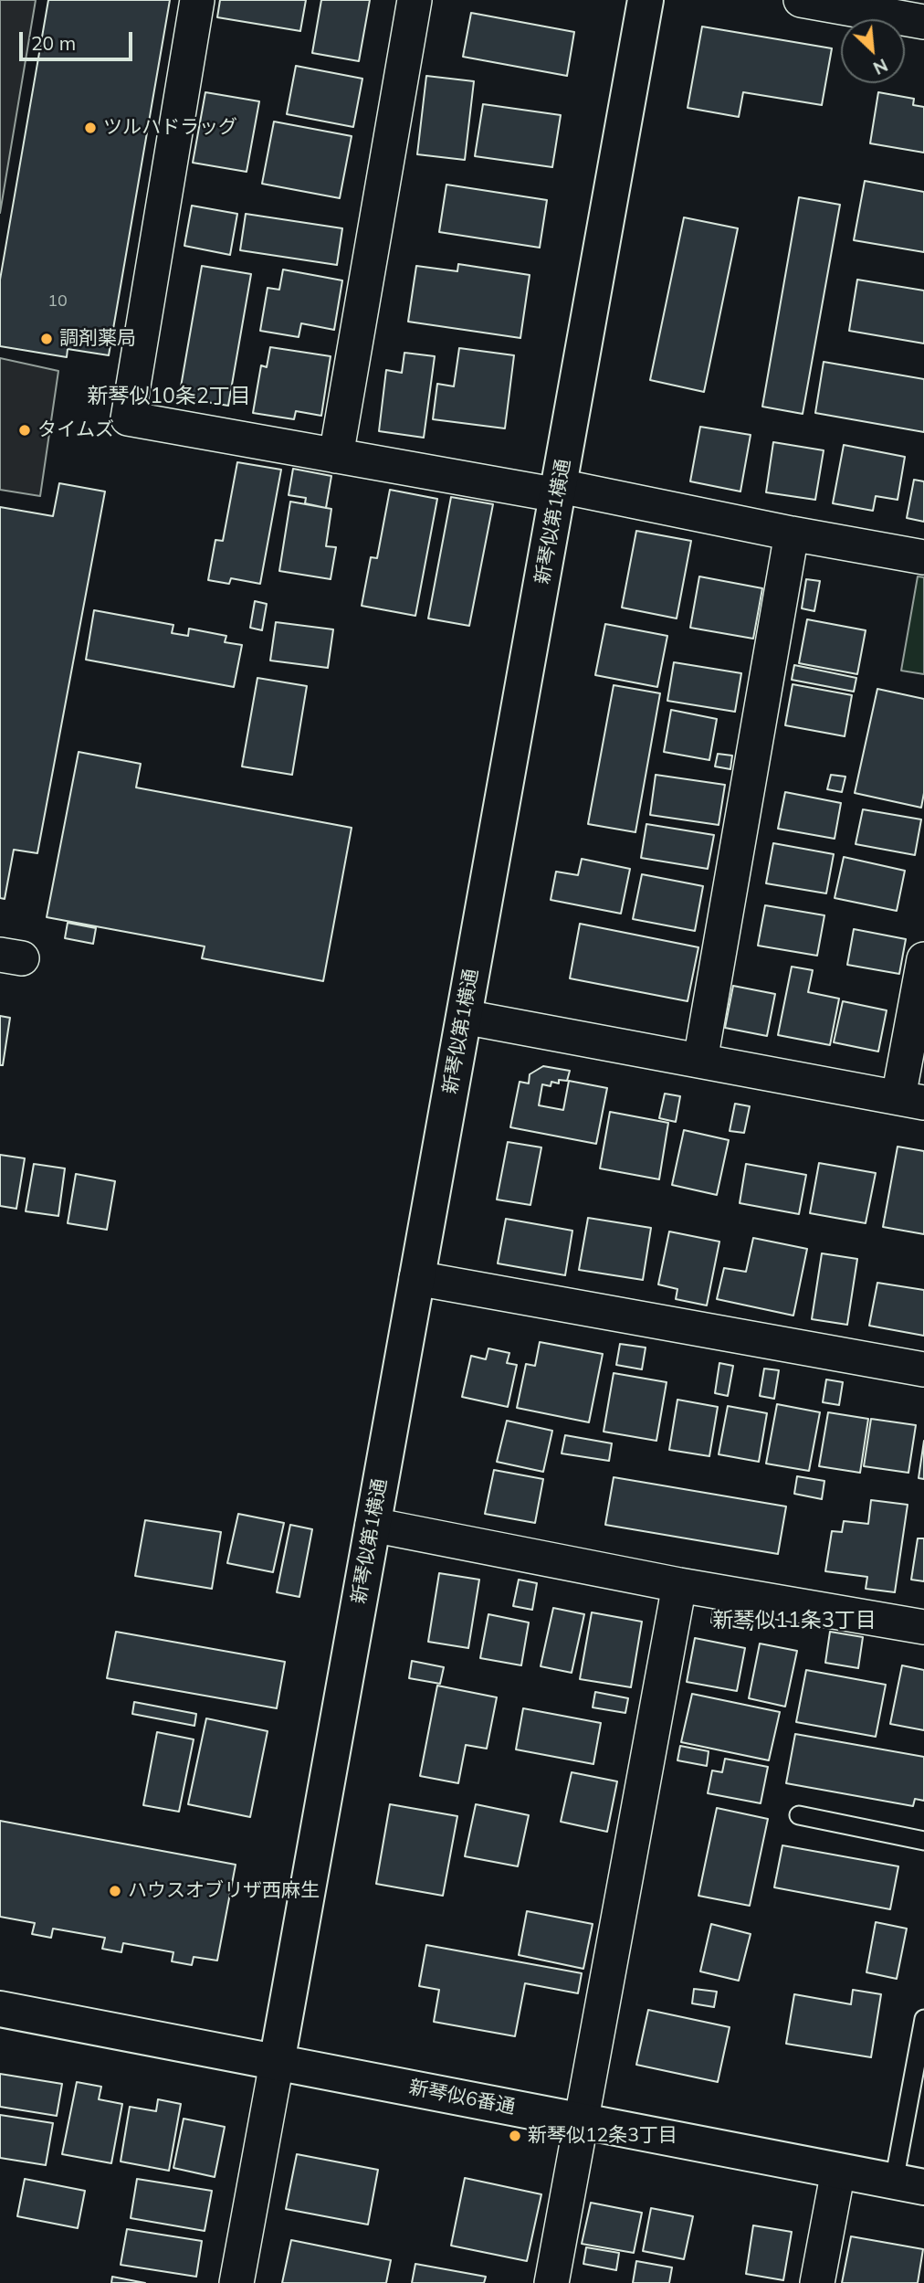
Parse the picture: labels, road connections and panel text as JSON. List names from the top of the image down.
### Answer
{
  "streets": {
    "street": ["新琴似第1横通", "新琴似6番通"]
  },
  "crossings": [
    ["新琴似第1横通", "新琴似6番通"]
  ],
  "districts": ["新琴似10条2丁目", "新琴似11条3丁目"],
  "places": [
    "ツルハドラッグ",
    "調剤薬局",
    "タイムズ",
    "ハウスオブリザ西麻生",
    "新琴似12条3丁目"
  ],
  "house_numbers": ["10"],
  "scale_bar": "20 m",
  "north": "bottom right"
}
